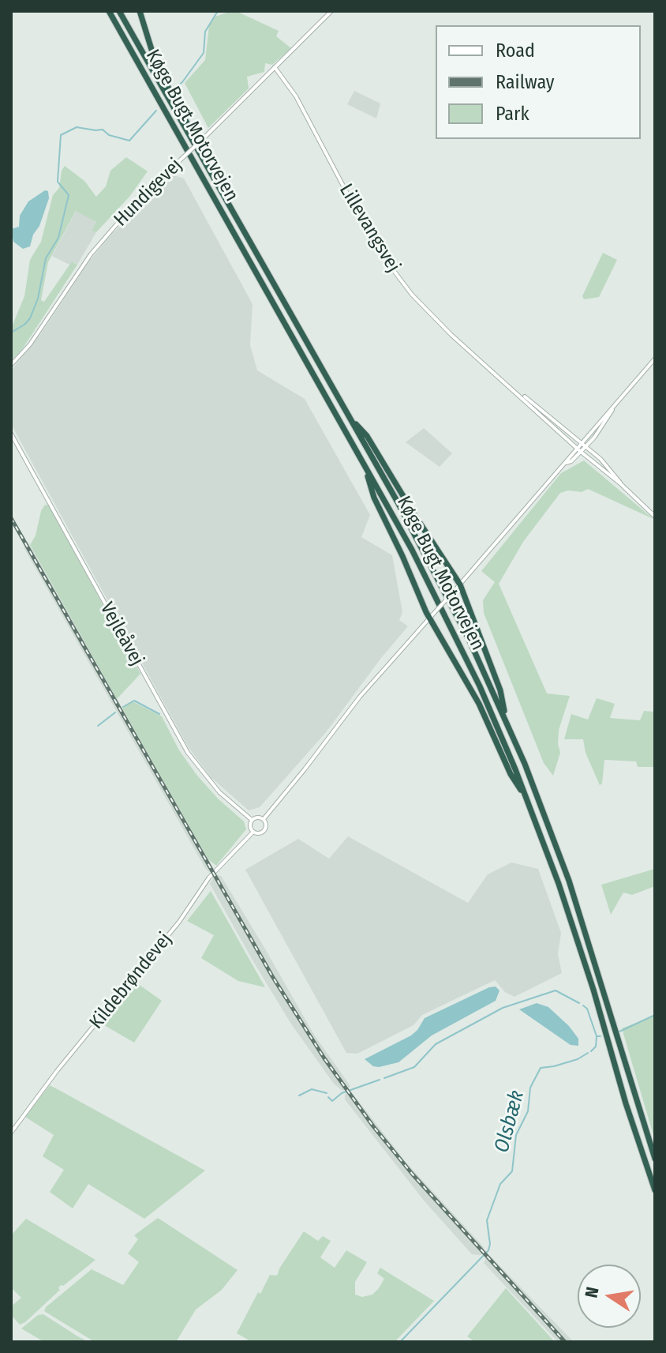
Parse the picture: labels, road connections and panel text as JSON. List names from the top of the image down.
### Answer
{
  "streets": {
    "highway": ["Køge Bugt Motorvejen"],
    "street": [
      "Hundigevej",
      "Lillevangsvej",
      "Vejleåvej",
      "Kildebrøndevej"
    ]
  },
  "crossings": [
    ["Hundigevej", "Lillevangsvej"],
    ["Vejleåvej", "Kildebrøndevej"]
  ],
  "water": ["Olsbæk"],
  "legend": ["Road", "Railway", "Park"],
  "north": "left"
}
